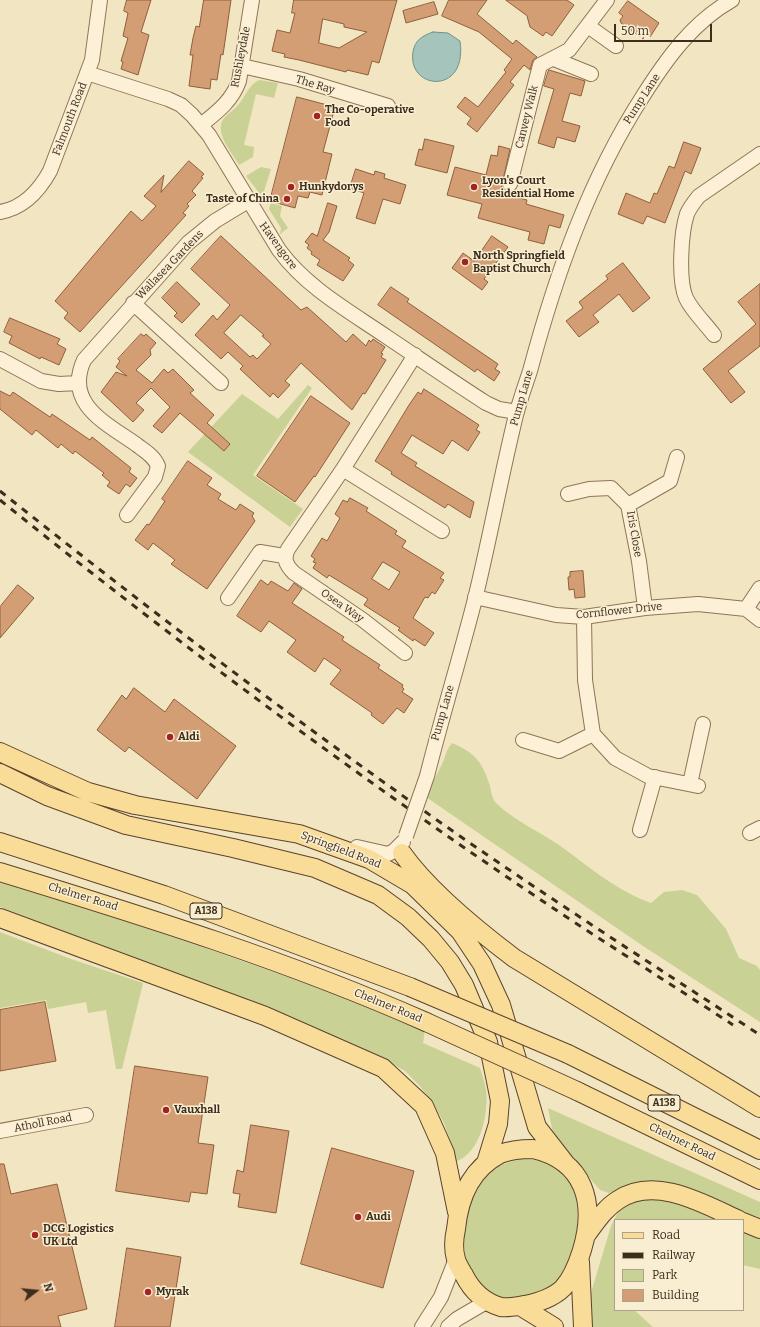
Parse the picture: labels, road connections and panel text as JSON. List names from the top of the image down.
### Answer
{
  "streets": {
    "main road": ["Springfield Road", "Chelmer Road", "A138"],
    "street": [
      "Rushleydale",
      "The Ray",
      "Pump Lane",
      "Canvey Walk",
      "Falmouth Road",
      "Havengore",
      "Wallasea Gardens",
      "Iris Close",
      "Osea Way",
      "Cornflower Drive",
      "Atholl Road"
    ]
  },
  "crossings": [
    ["Rushleydale", "The Ray"],
    ["Rushleydale", "Havengore"],
    ["Pump Lane", "Havengore"],
    ["Pump Lane", "Cornflower Drive"],
    ["Pump Lane", "Springfield Road"],
    ["Falmouth Road", "Havengore"],
    ["Havengore", "Wallasea Gardens"],
    ["Iris Close", "Cornflower Drive"]
  ],
  "places": [
    "The Co-operative Food",
    "Hunkydorys",
    "Lyon's Court Residential Home",
    "Taste of China",
    "North Springfield Baptist Church",
    "Aldi",
    "Vauxhall",
    "Audi",
    "DCG Logistics UK Ltd",
    "Myrak"
  ],
  "legend": [
    "Road",
    "Railway",
    "Park",
    "Building"
  ],
  "scale_bar": "50 m",
  "north": "right"
}
